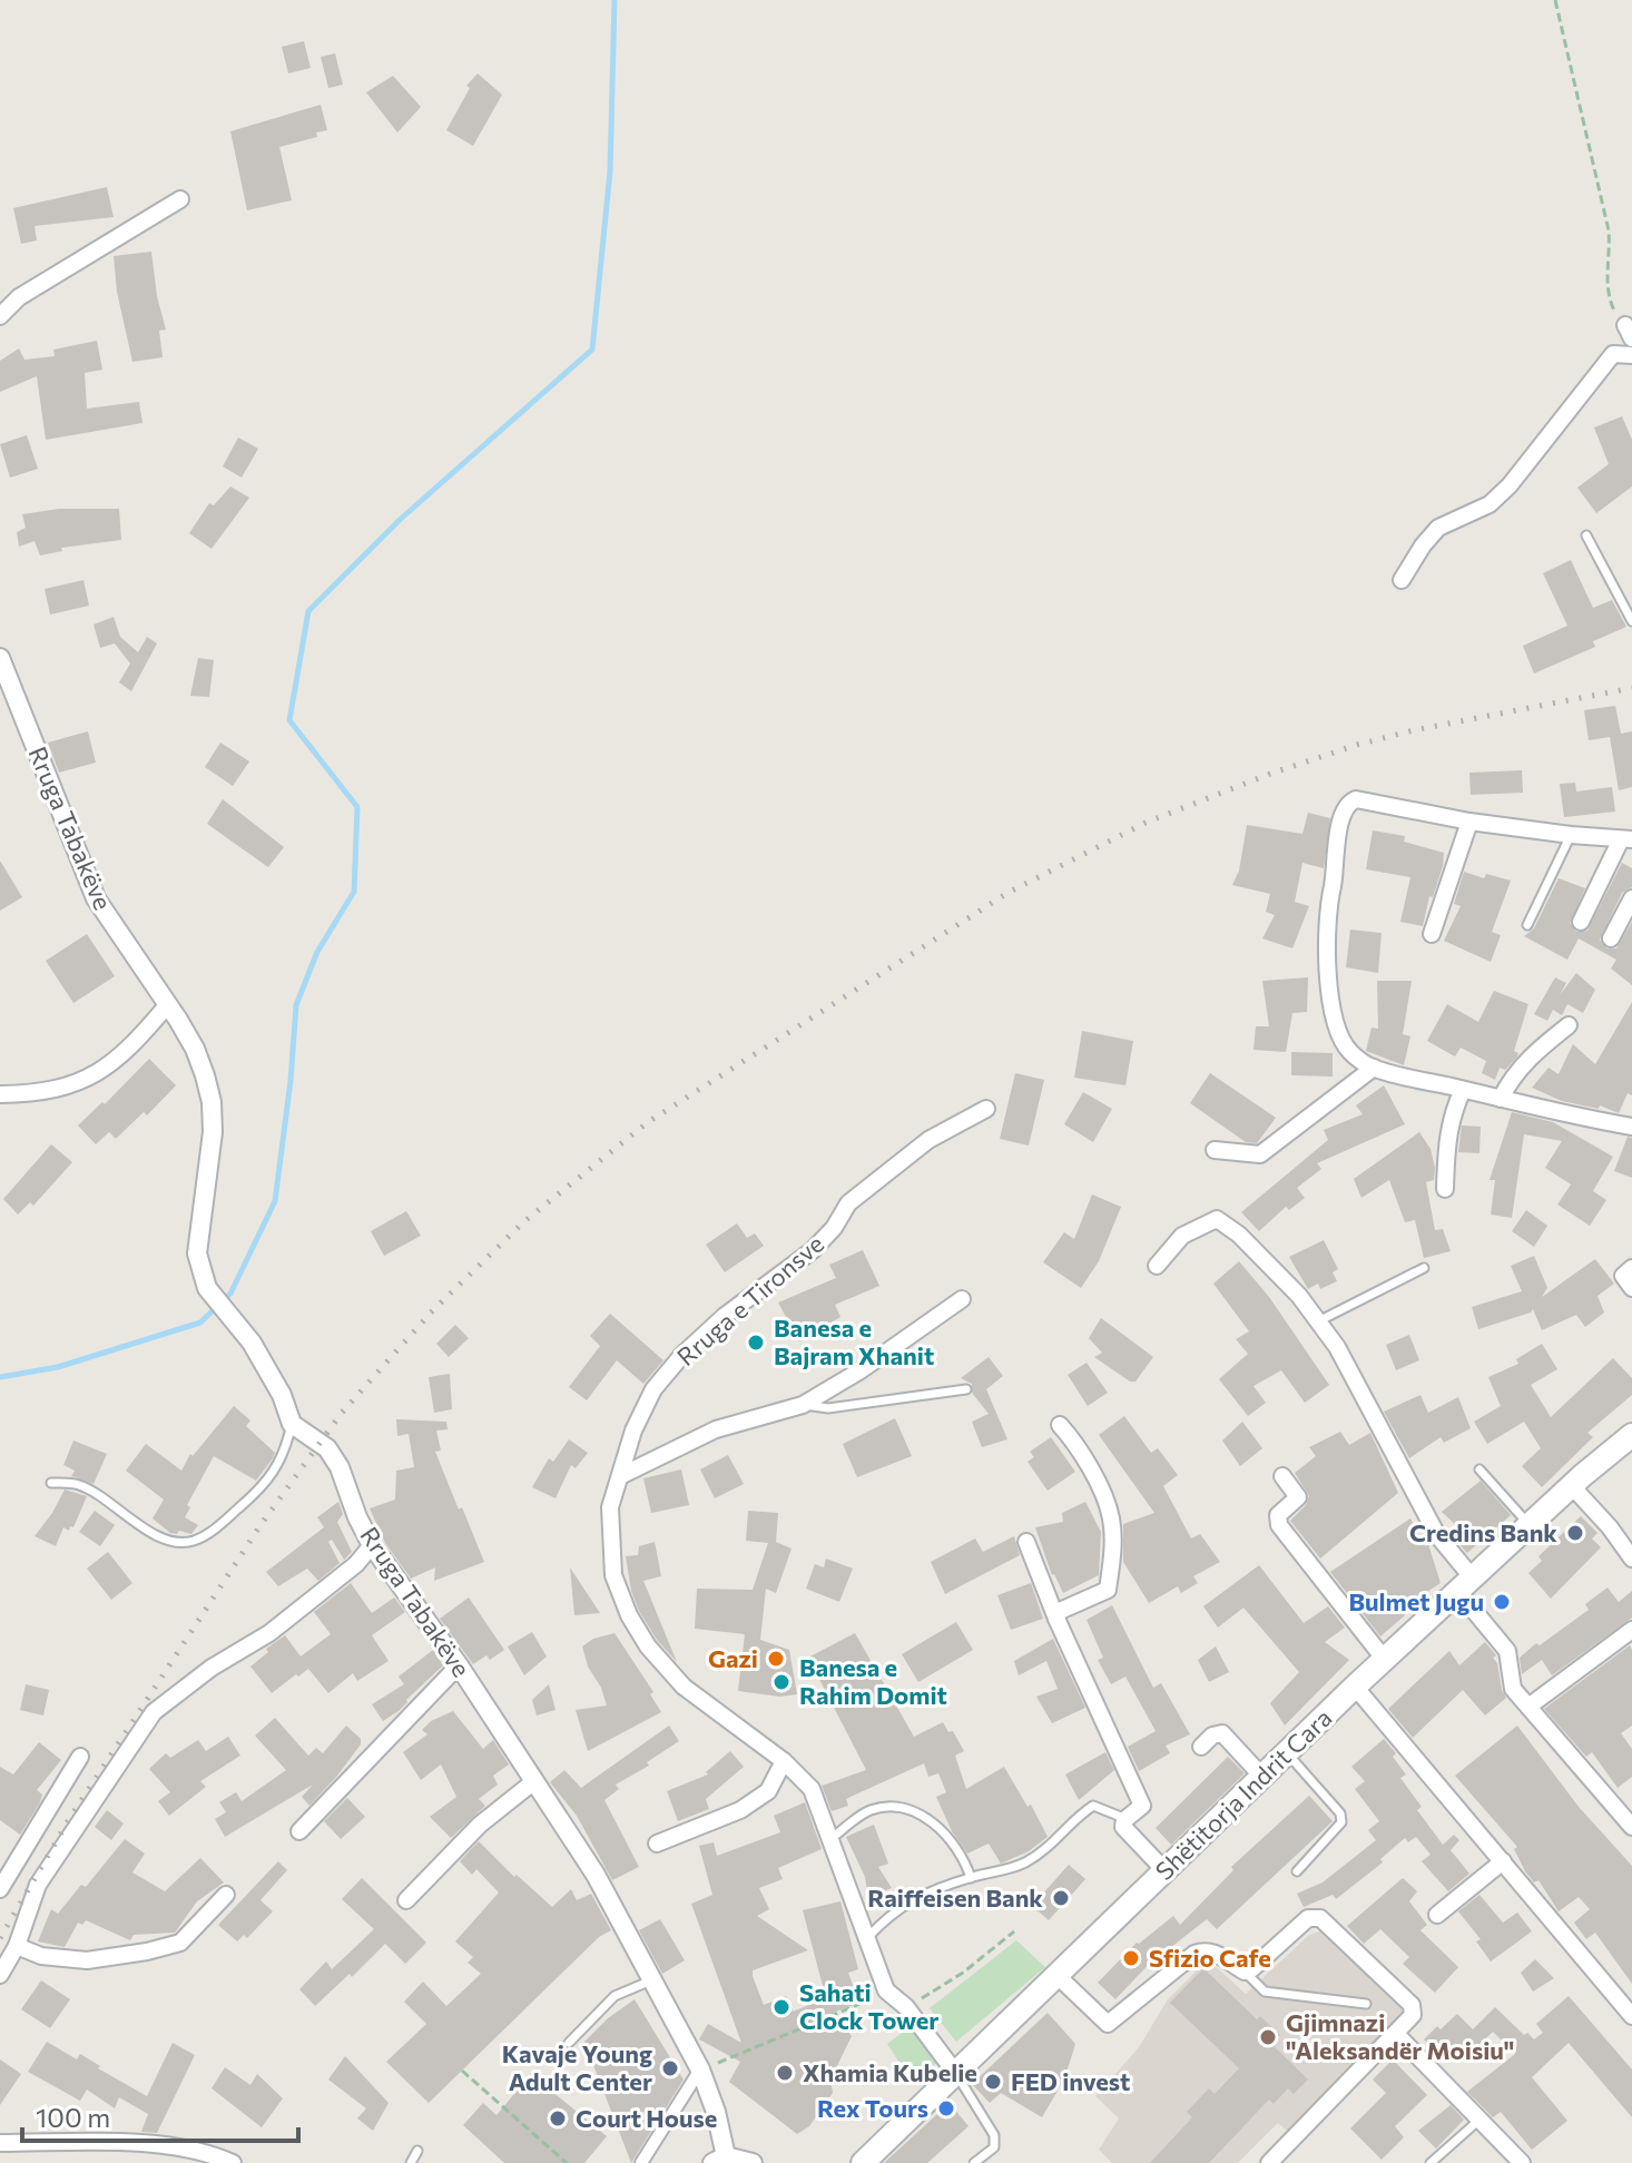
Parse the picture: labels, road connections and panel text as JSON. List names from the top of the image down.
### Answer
{
  "streets": {
    "main road": ["Shëtitorja Indrit Cara"],
    "street": ["Rruga Tabakëve", "Rruga e Tironsve"]
  },
  "crossings": [
    ["Rruga e Tironsve", "Shëtitorja Indrit Cara"]
  ],
  "places": [
    "Banesa e Bajram Xhanit",
    "Credins Bank",
    "Bulmet Jugu",
    "Gazi",
    "Banesa e Rahim Domit",
    "Raiffeisen Bank",
    "Sfizio Cafe",
    "Sahati Clock Tower",
    "Gjimnazi \"Aleksandër Moisiu\"",
    "Kavaje Young Adult Center",
    "Xhamia Kubelie",
    "FED invest",
    "Rex Tours",
    "Court House"
  ],
  "scale_bar": "100 m"
}
